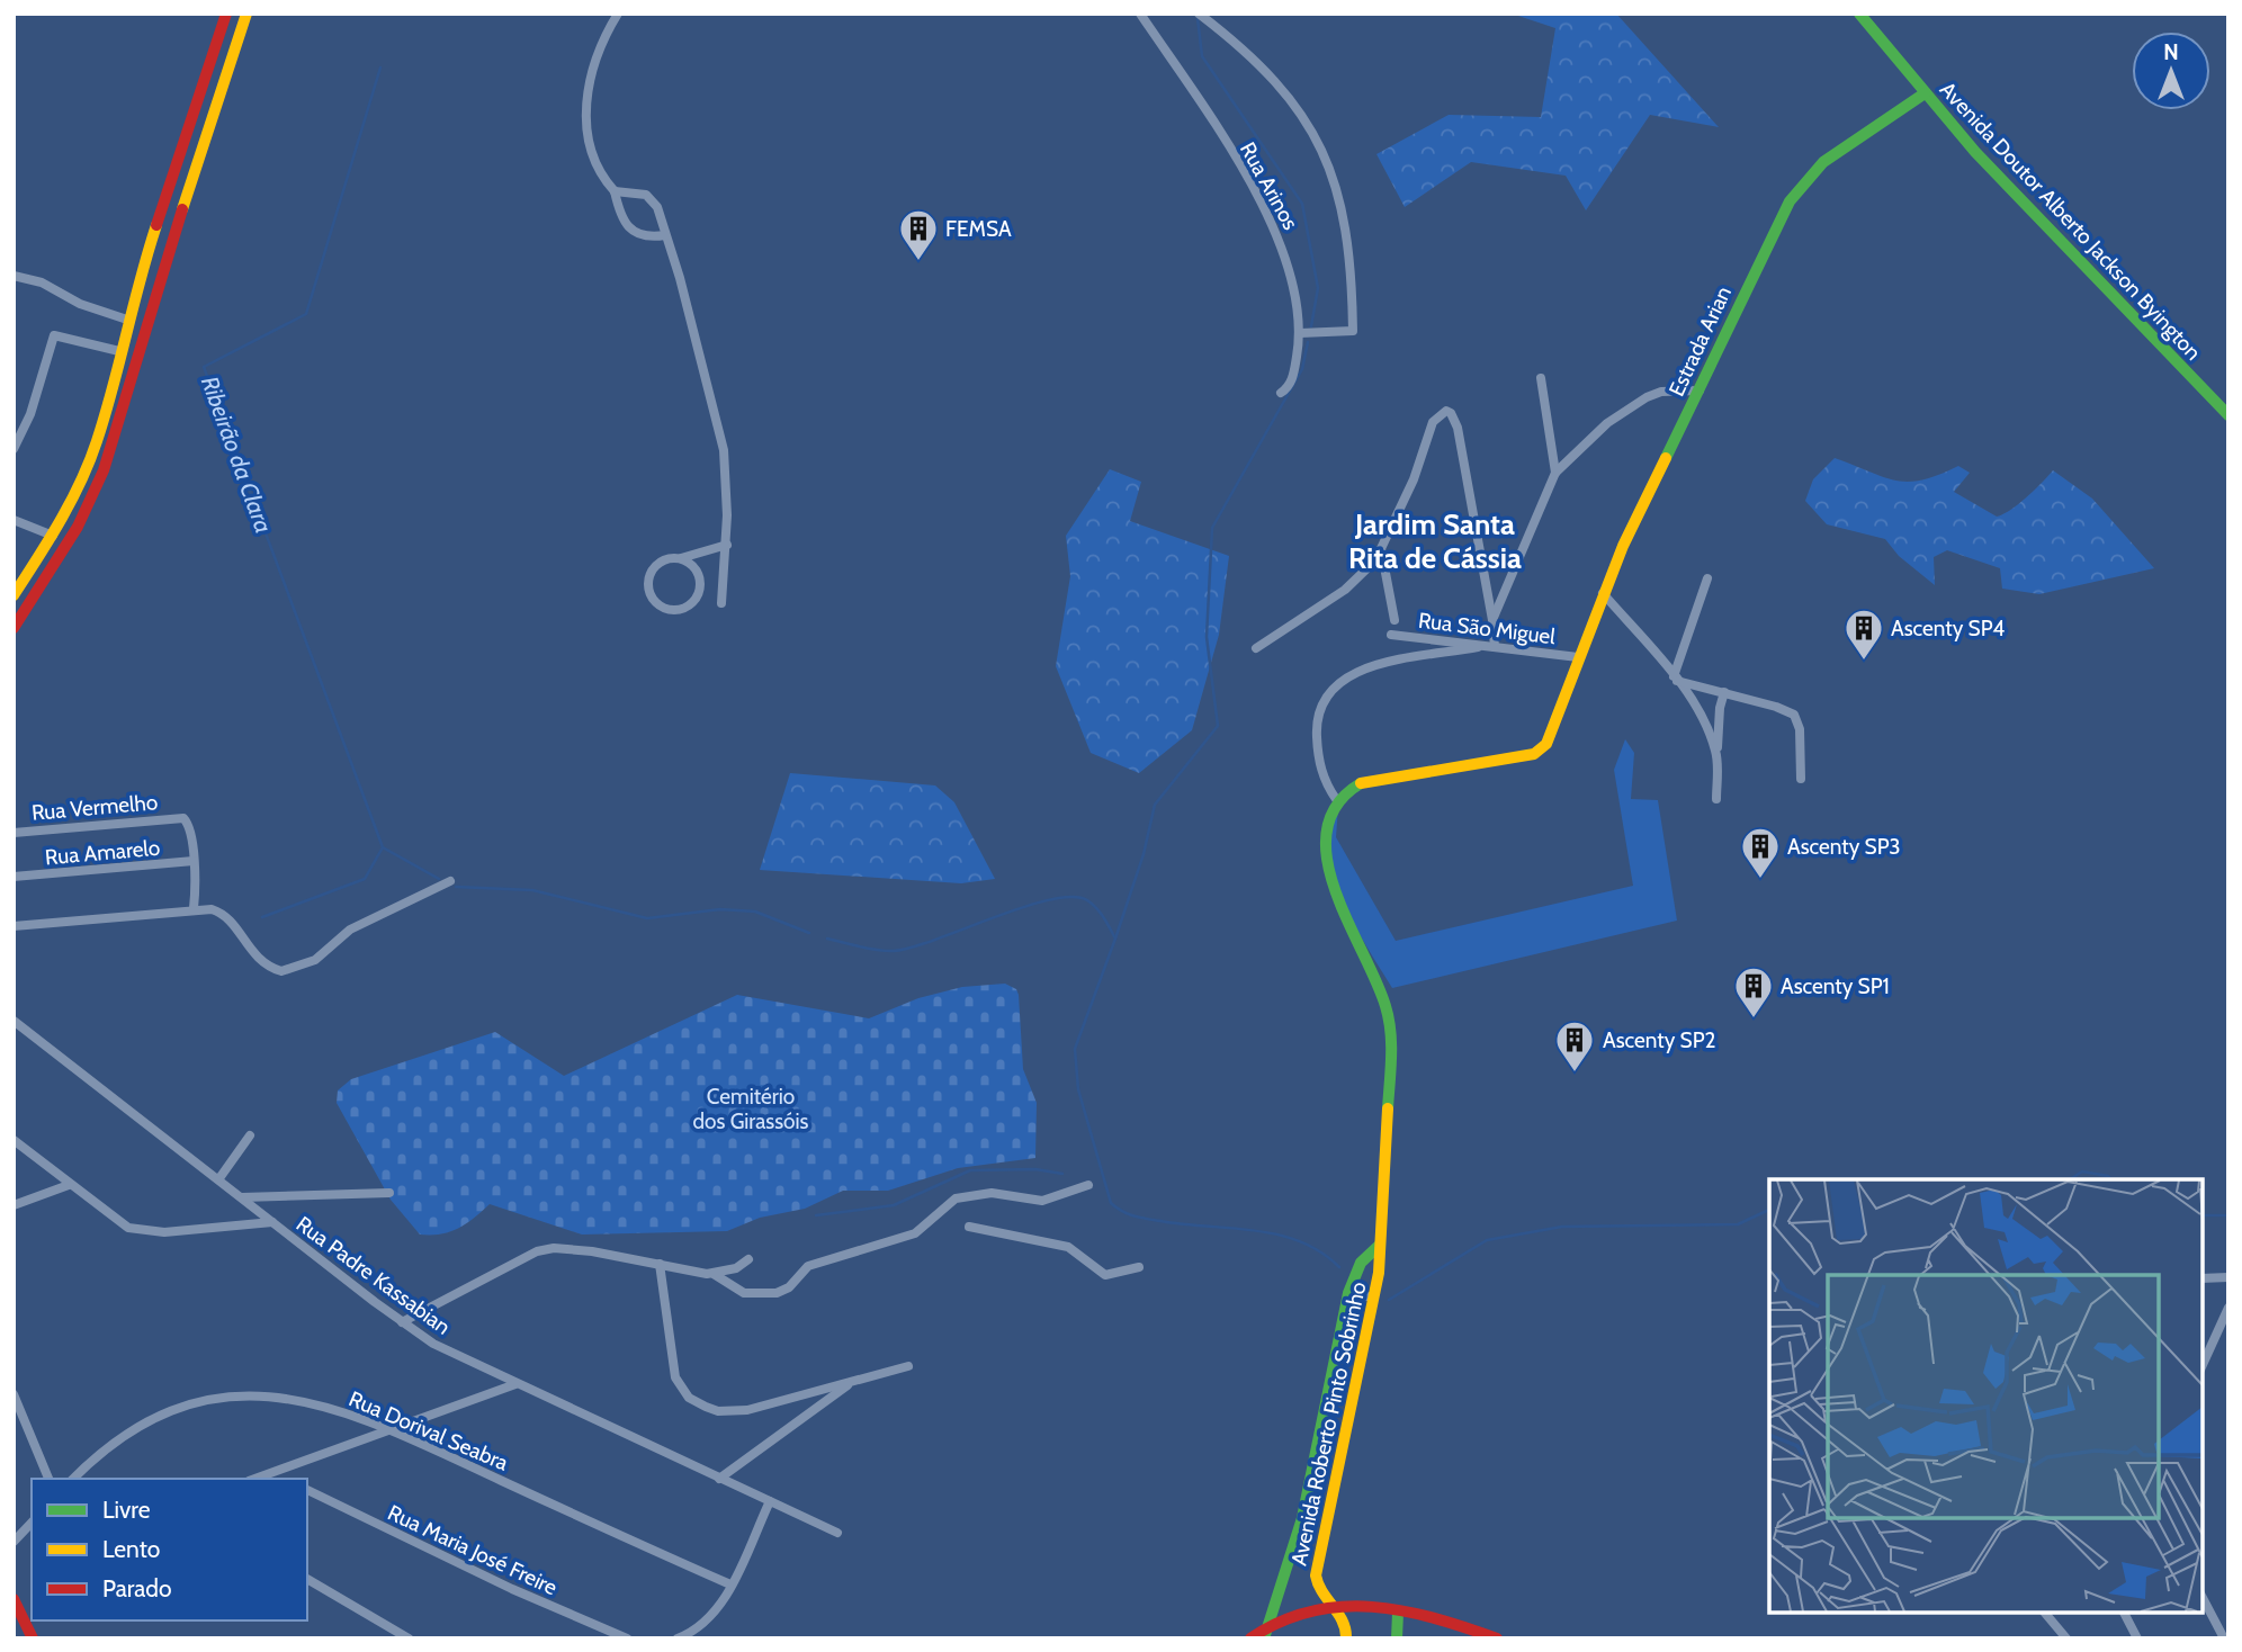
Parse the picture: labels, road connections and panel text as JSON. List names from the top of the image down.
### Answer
{
  "streets": {
    "street": [
      "Rua Arinos",
      "Avenida Doutor Alberto Jackson Byington",
      "Estrada Arian",
      "Rua São Miguel",
      "Rua Vermelho",
      "Rua Amarelo",
      "Rua Padre Kassabian",
      "Avenida Roberto Pinto Sobrinho",
      "Rua Dorival Seabra",
      "Rua Maria José Freire"
    ]
  },
  "crossings": [
    ["Avenida Doutor Alberto Jackson Byington", "Estrada Arian"],
    ["Estrada Arian", "Rua São Miguel"],
    ["Rua Vermelho", "Rua Amarelo"]
  ],
  "districts": ["Jardim Santa Rita de Cássia"],
  "water": ["Ribeirão da Clara"],
  "parks": ["Cemitério dos Girassóis"],
  "places": {
    "building": [
      "FEMSA",
      "Ascenty SP4",
      "Ascenty SP3",
      "Ascenty SP1",
      "Ascenty SP2"
    ]
  },
  "legend": ["Livre", "Lento", "Parado"],
  "north": "top"
}
